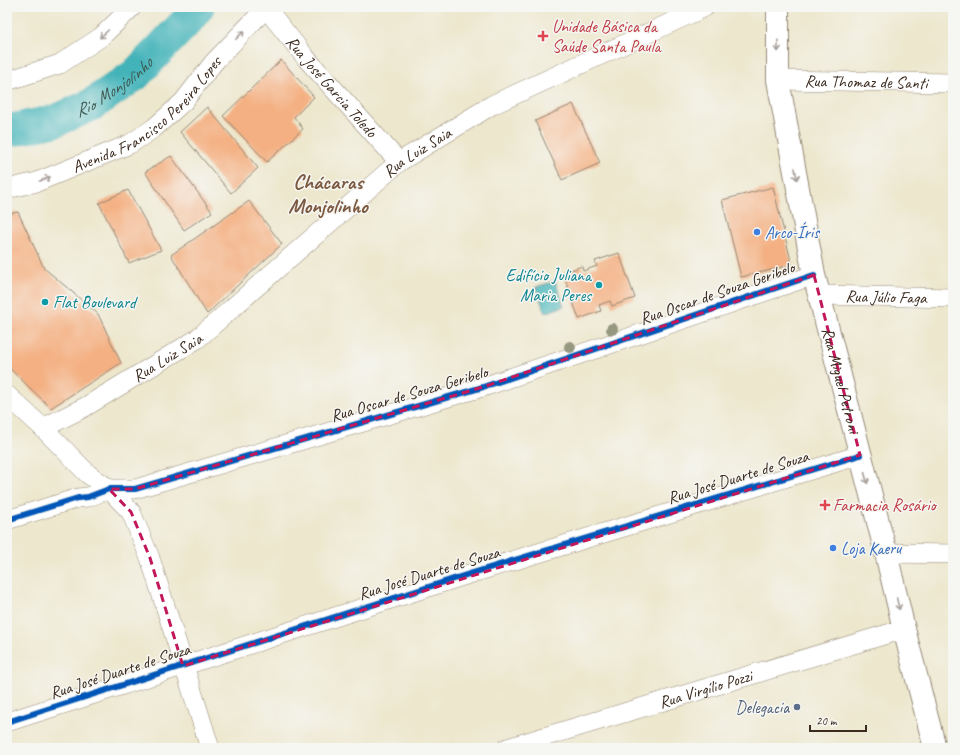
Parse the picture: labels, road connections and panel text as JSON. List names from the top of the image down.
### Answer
{
  "streets": {
    "main road": ["Rua Miguel Petroni"],
    "street": [
      "Rua Thomaz de Santi",
      "Rua José Garcia Toledo",
      "Avenida Francisco Pereira Lopes",
      "Rua Luiz Saia",
      "Rua Oscar de Souza Geribelo",
      "Rua Júlio Faga",
      "Rua José Duarte de Souza",
      "Rua Virgílio Pozzi"
    ]
  },
  "crossings": [
    ["Rua Thomaz de Santi", "Rua Miguel Petroni"],
    ["Rua José Garcia Toledo", "Avenida Francisco Pereira Lopes"],
    ["Rua José Garcia Toledo", "Rua Luiz Saia"],
    ["Rua Oscar de Souza Geribelo", "Rua Júlio Faga"],
    ["Rua Oscar de Souza Geribelo", "Rua Miguel Petroni"],
    ["Rua Júlio Faga", "Rua Miguel Petroni"],
    ["Rua Miguel Petroni", "Rua José Duarte de Souza"],
    ["Rua Miguel Petroni", "Rua Virgílio Pozzi"]
  ],
  "one_way": ["Rua Miguel Petroni"],
  "districts": ["Chácaras Monjolinho"],
  "water": ["Rio Monjolinho"],
  "places": {
    "health": ["Unidade Básica da Saúde Santa Paula", "Farmacia Rosário"],
    "other": [
      "Arco-Íris",
      "Edifício Juliana Maria Peres",
      "Flat Boulevard",
      "Loja Kaeru",
      "Delegacia"
    ]
  },
  "scale_bar": "20 m"
}
